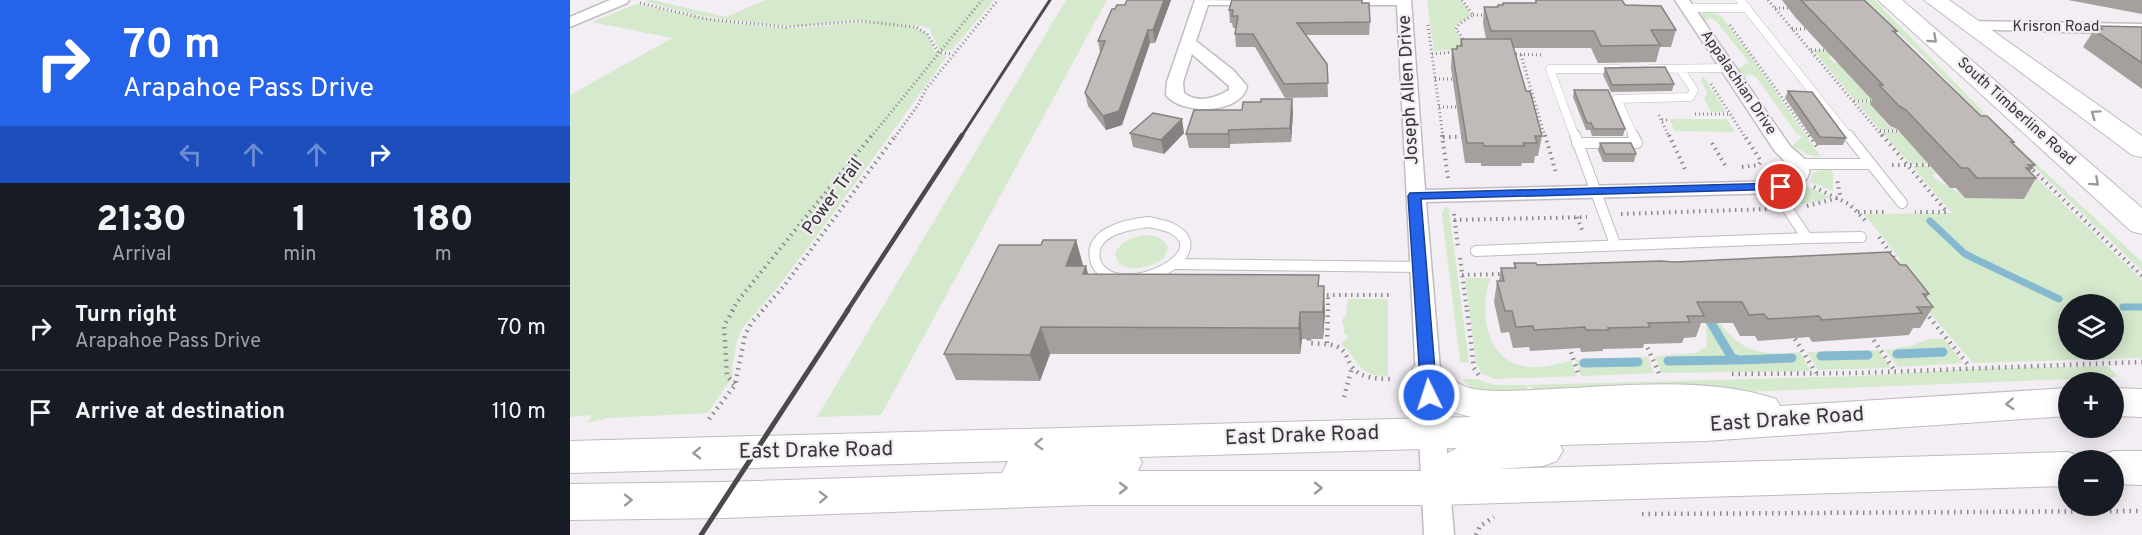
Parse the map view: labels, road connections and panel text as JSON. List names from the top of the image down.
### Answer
{
  "streets": {
    "main road": ["South Timberline Road", "East Drake Road"],
    "street": ["Krisron Road", "Appalachian Drive", "Joseph Allen Drive"],
    "path": ["Power Trail"]
  },
  "crossings": [
    ["Krisron Road", "South Timberline Road"],
    ["Joseph Allen Drive", "East Drake Road"]
  ],
  "page": {
    "turn": ["70 m", "Arapahoe Pass Drive"],
    "eta": [
      "21:30",
      "Arrival",
      "1",
      "min",
      "180",
      "m"
    ],
    "list": [
      {
        "name": "Turn right",
        "note": "Arapahoe Pass Drive",
        "value": "70 m"
      },
      {
        "name": "Arrive at destination",
        "value": "110 m"
      }
    ],
    "map_buttons": ["+", "−"]
  }
}
